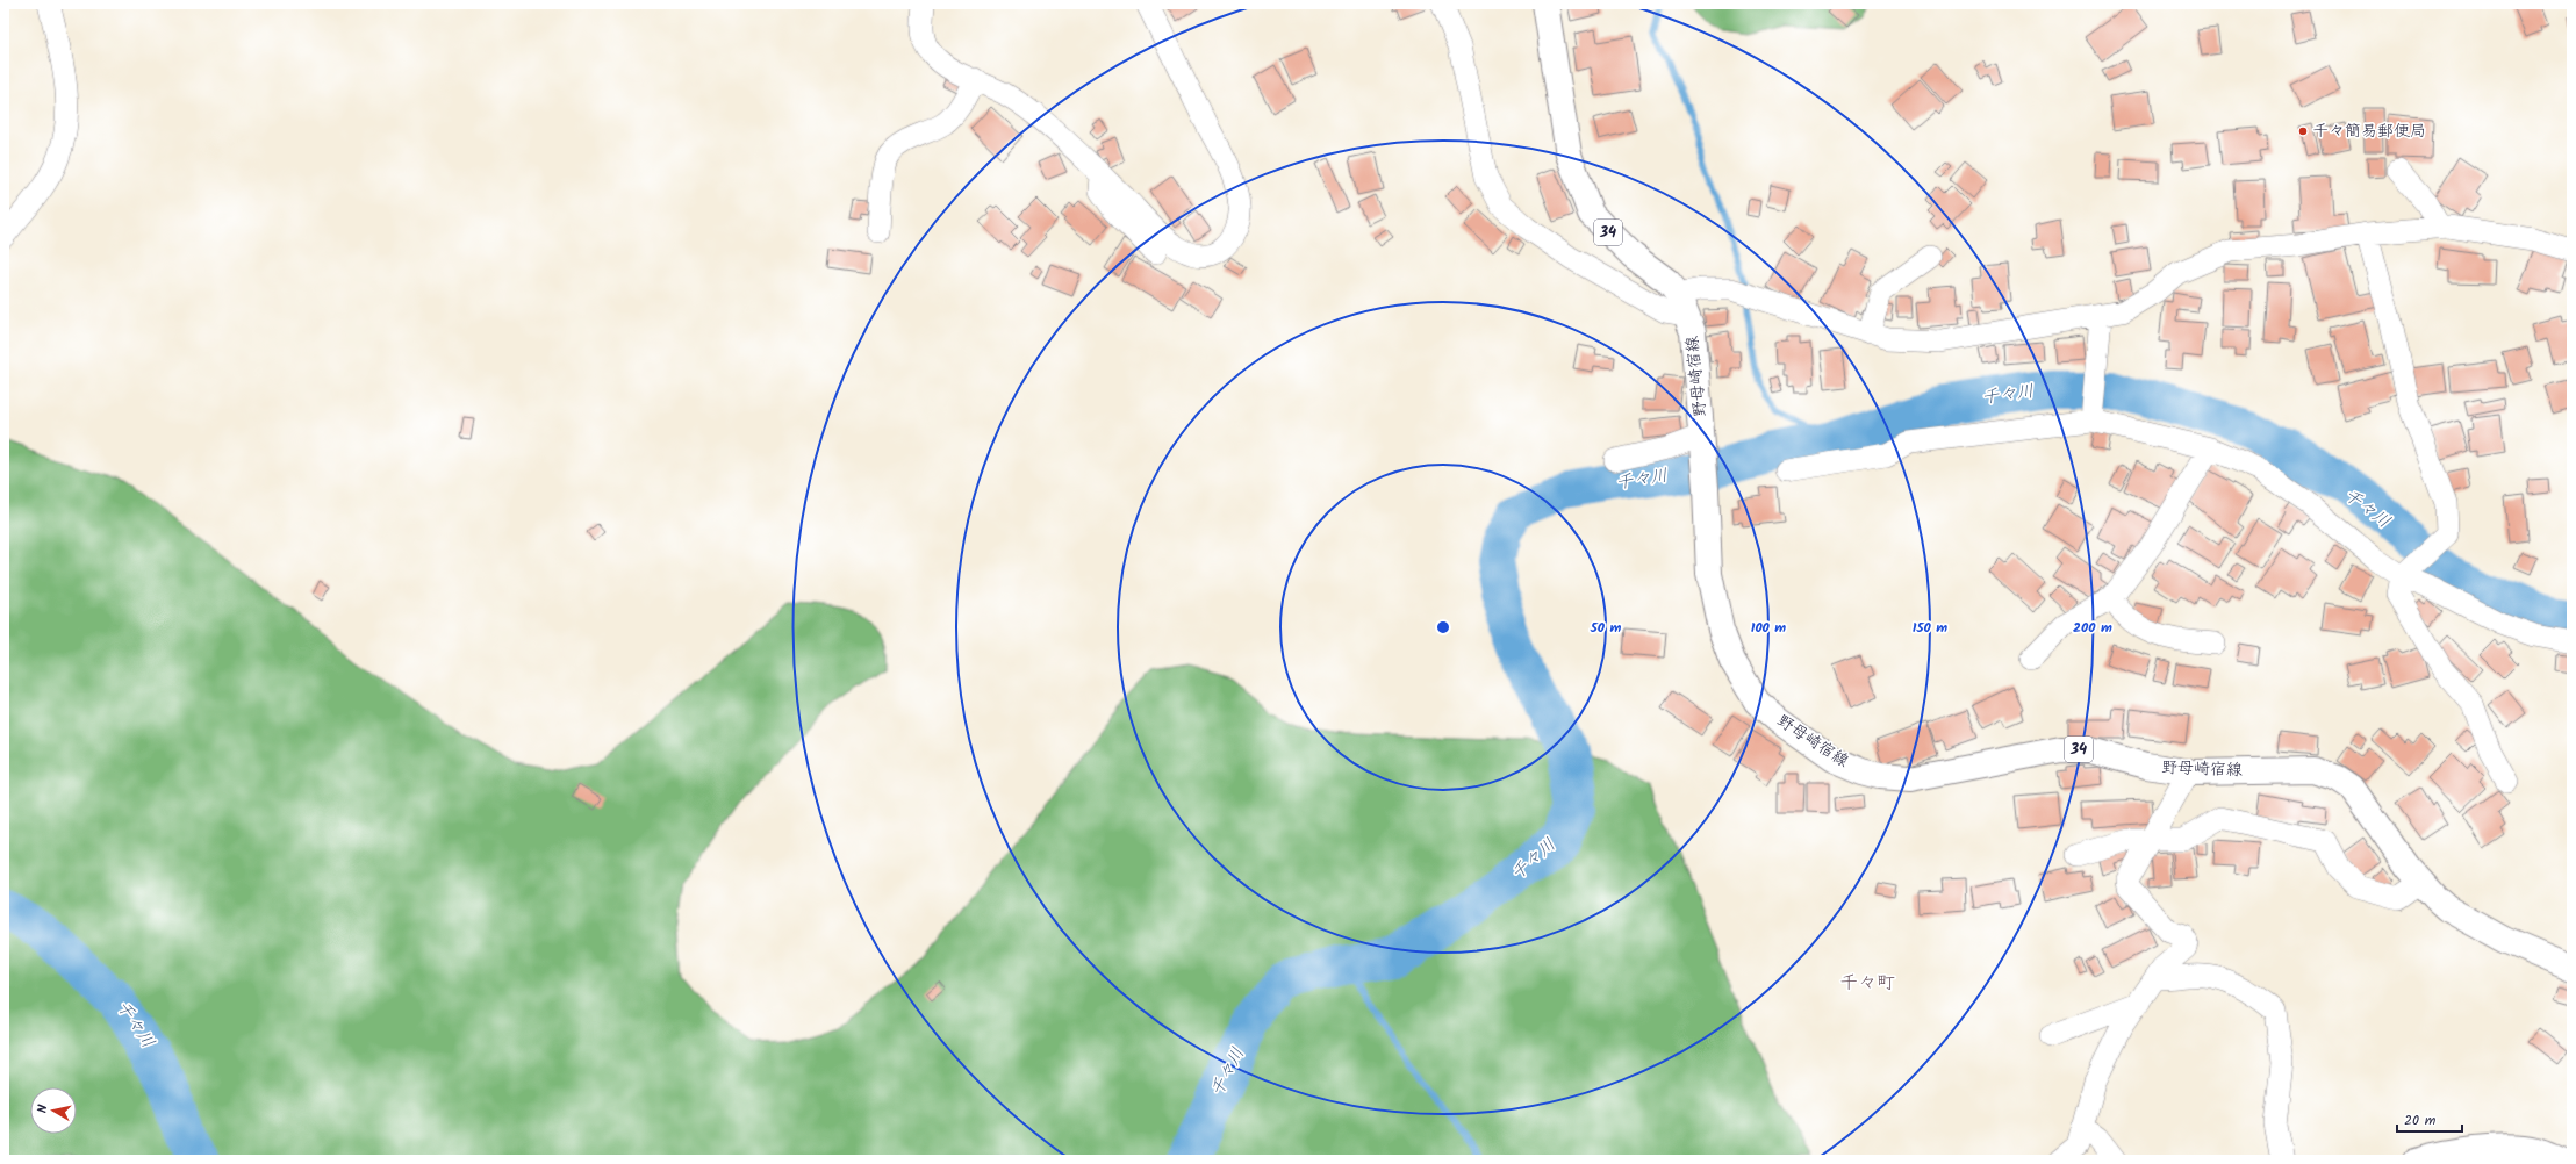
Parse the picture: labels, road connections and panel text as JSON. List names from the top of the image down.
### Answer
{
  "streets": {
    "main road": ["34", "野母崎宿線"]
  },
  "crossings": [
    ["34", "野母崎宿線"]
  ],
  "districts": ["千々町"],
  "water": ["千々川"],
  "places": ["千々簡易郵便局"],
  "scale_bar": "20 m",
  "north": "left",
  "rings": [
    "50 m",
    "100 m",
    "150 m",
    "200 m"
  ]
}
